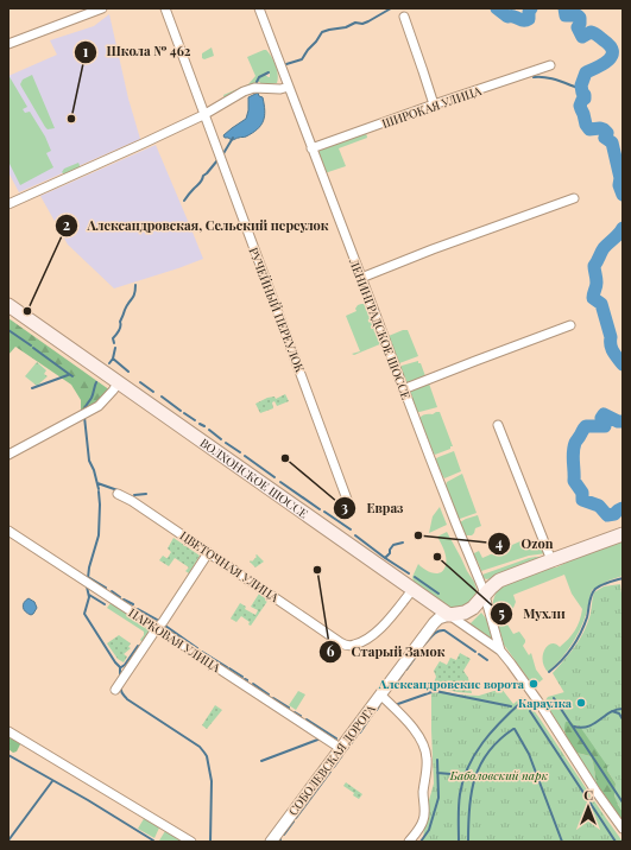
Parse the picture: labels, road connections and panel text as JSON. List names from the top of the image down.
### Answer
{
  "streets": {
    "main road": ["ВОЛХОНСКОЕ ШОССЕ"],
    "street": [
      "ШИРОКАЯ УЛИЦА",
      "РУЧЕЙНЫЙ ПЕРЕУЛОК",
      "ЛЕНИНГРАДСКОЕ ШОССЕ",
      "ЦВЕТОЧНАЯ УЛИЦА",
      "ПАРКОВАЯ УЛИЦА",
      "СОБОЛЕВСКАЯ ДОРОГА"
    ]
  },
  "crossings": [
    ["ШИРОКАЯ УЛИЦА", "ЛЕНИНГРАДСКОЕ ШОССЕ"],
    ["ЛЕНИНГРАДСКОЕ ШОССЕ", "ВОЛХОНСКОЕ ШОССЕ"],
    ["ВОЛХОНСКОЕ ШОССЕ", "ЦВЕТОЧНАЯ УЛИЦА"],
    ["ВОЛХОНСКОЕ ШОССЕ", "СОБОЛЕВСКАЯ ДОРОГА"],
    ["ПАРКОВАЯ УЛИЦА", "СОБОЛЕВСКАЯ ДОРОГА"]
  ],
  "parks": ["Баболовский парк"],
  "places": [
    "Школа № 462",
    "Александровская, Сельский переулок",
    "Евраз",
    "Ozon",
    "Мухли",
    "Старый Замок",
    "Александровские ворота",
    "Караулка"
  ],
  "north": "top"
}
